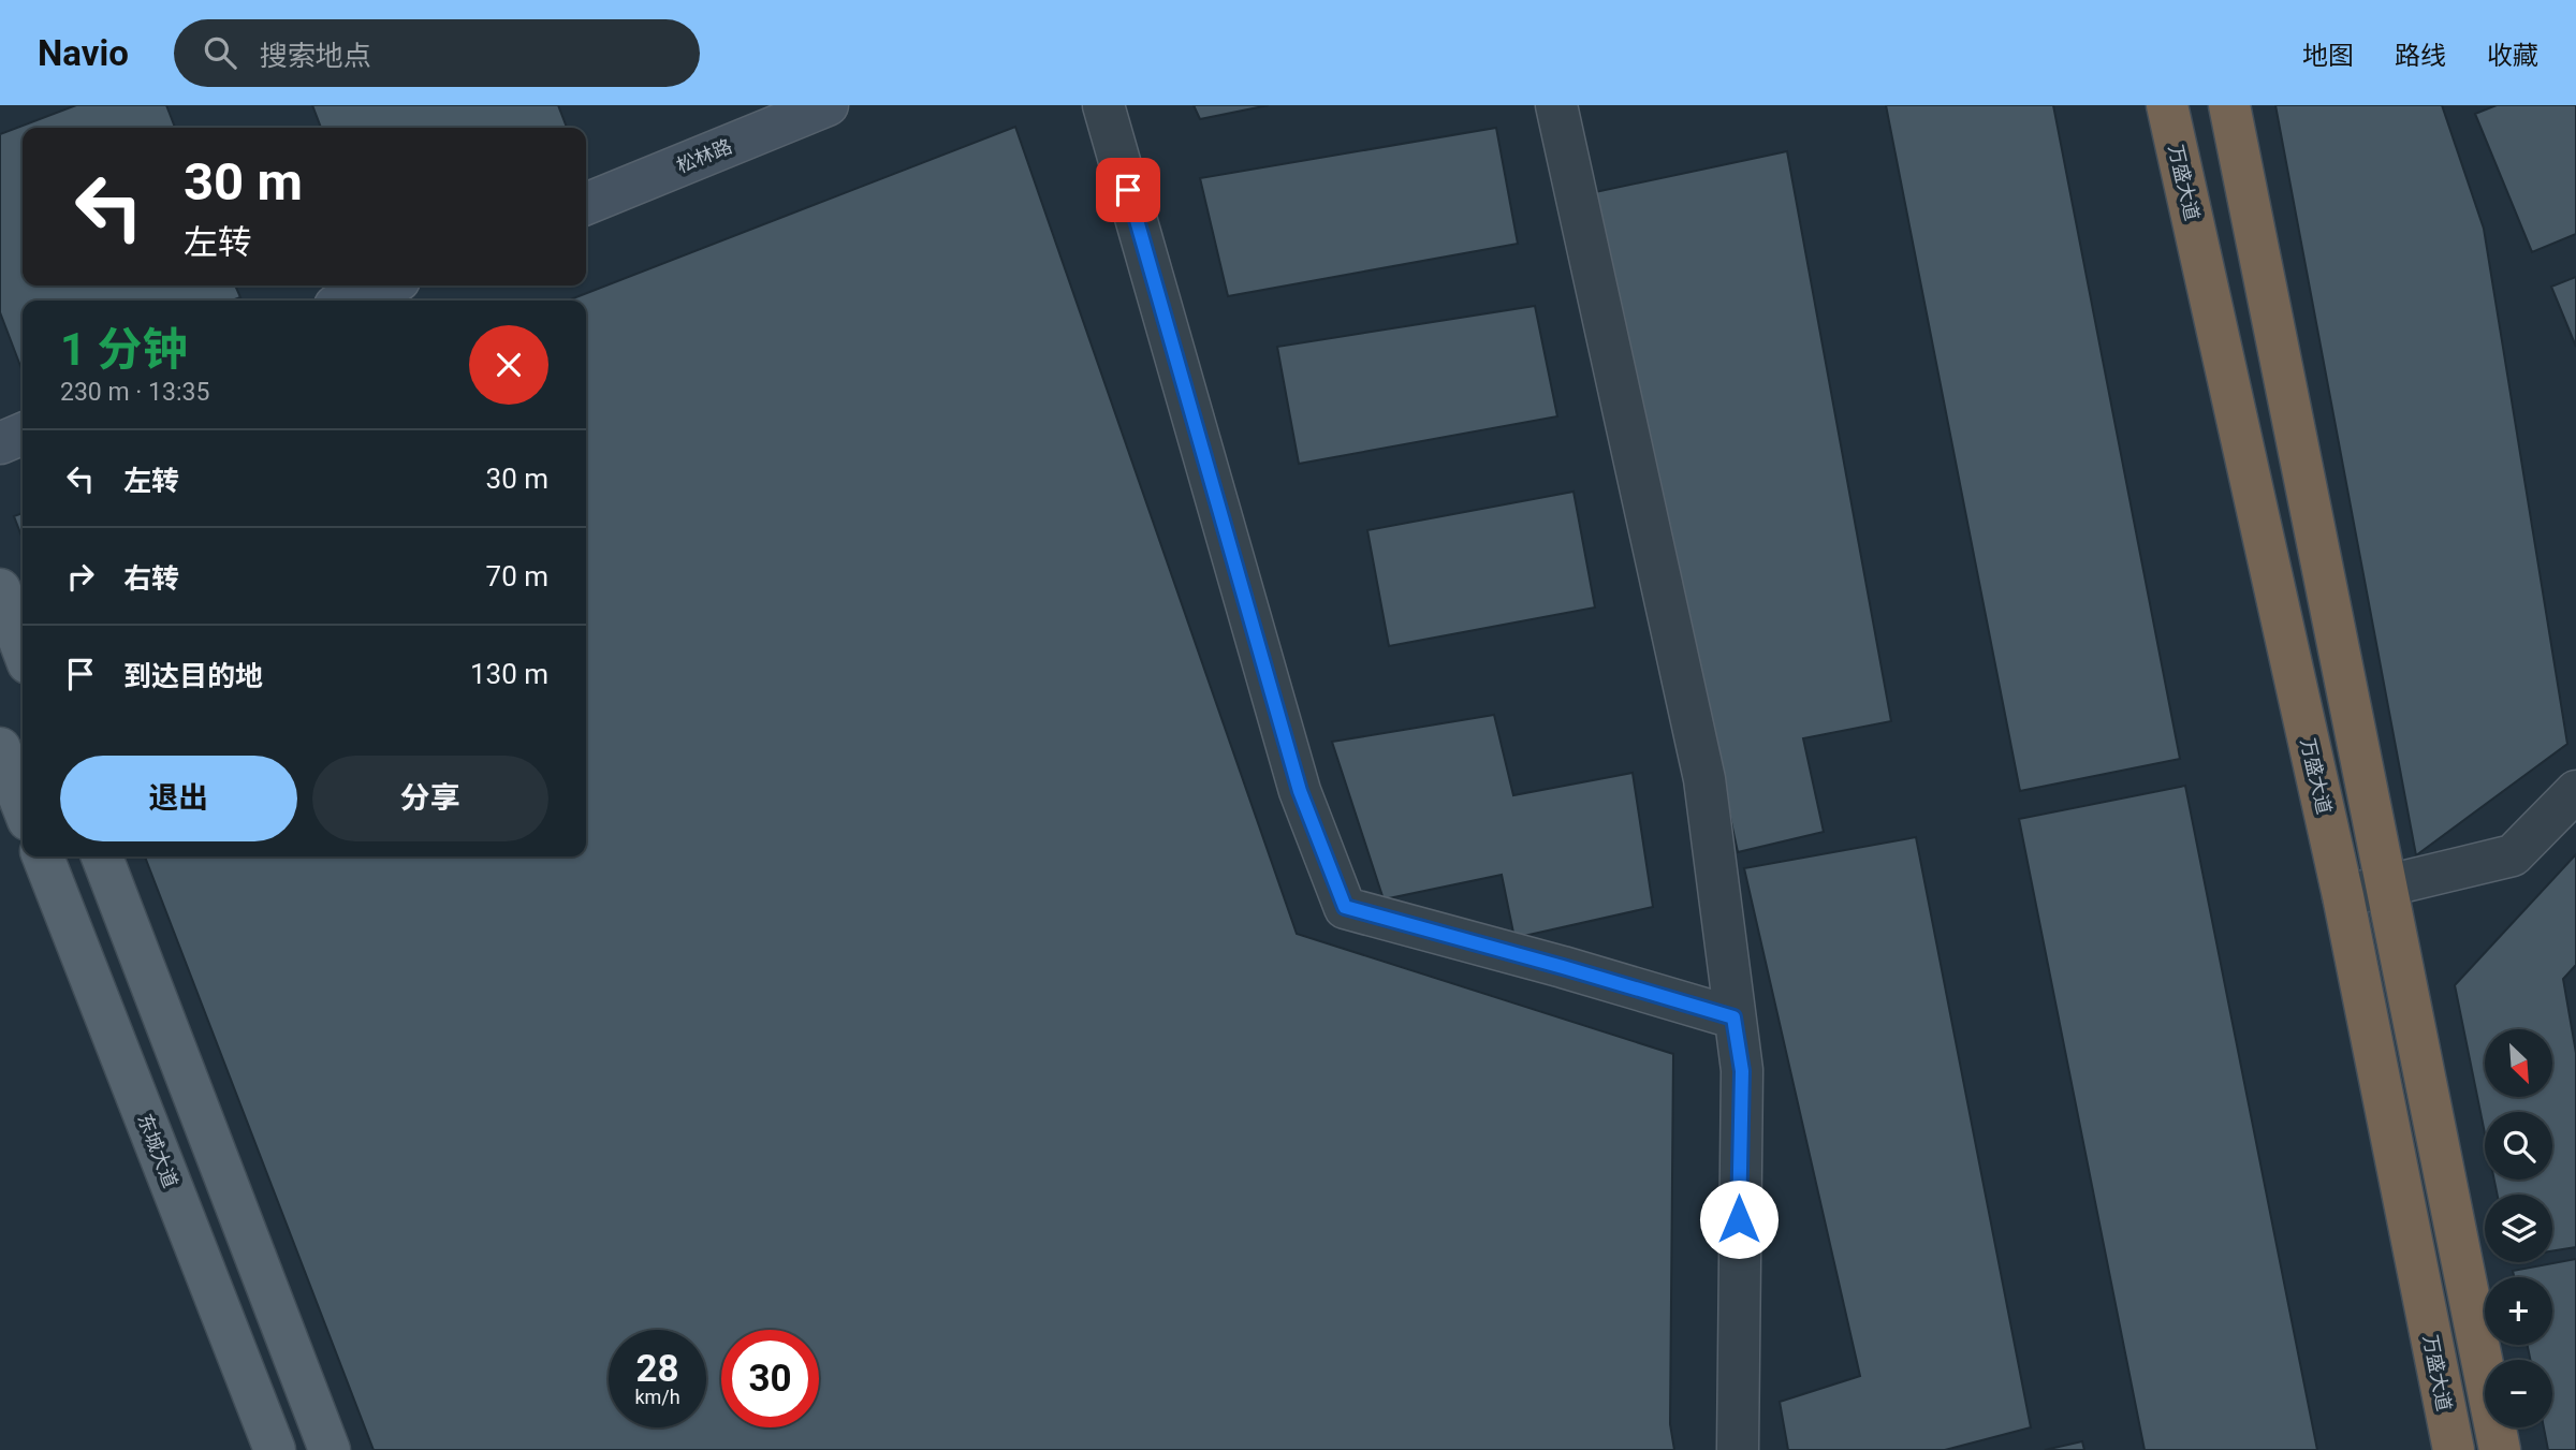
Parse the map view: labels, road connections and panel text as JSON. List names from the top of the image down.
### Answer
{
  "streets": {
    "highway": ["万盛大道"],
    "main road": ["东城大道"],
    "street": ["松林路"]
  },
  "north": "bottom right",
  "page": {
    "header": "Navio",
    "search": "搜索地点",
    "nav": ["地图", "路线", "收藏"],
    "turn": ["30 m", "左转"],
    "heading": ["1 分钟", "230 m · 13:35"],
    "list": [
      {
        "name": "左转",
        "value": "30 m"
      },
      {
        "name": "右转",
        "value": "70 m"
      },
      {
        "name": "到达目的地",
        "value": "130 m"
      }
    ],
    "buttons": ["退出", "分享"],
    "map_buttons": ["+", "−"],
    "speed": "28 km/h",
    "limit": "30"
  }
}
